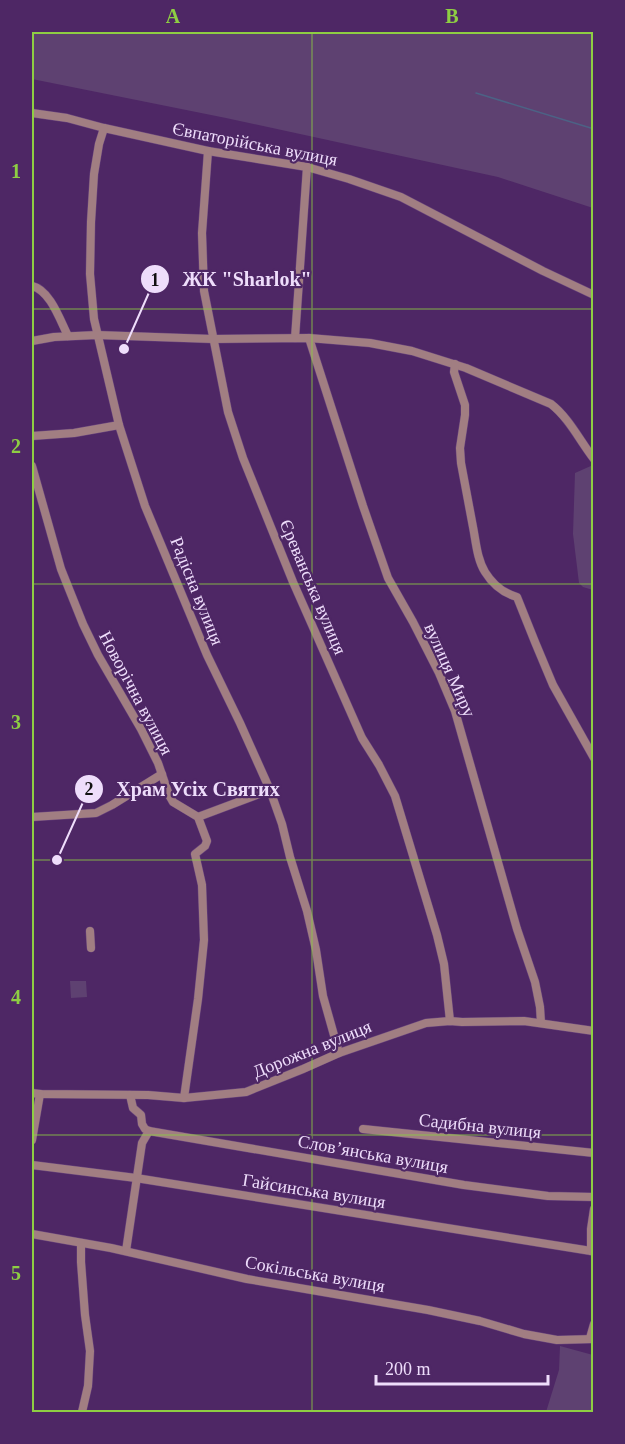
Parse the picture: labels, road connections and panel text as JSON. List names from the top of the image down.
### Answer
{
  "streets": {
    "street": [
      "Євпаторійська вулиця",
      "Єреванська вулиця",
      "Радісна вулиця",
      "вулиця Миру",
      "Новорічна вулиця",
      "Дорожна вулиця",
      "Садибна вулиця",
      "Словʼянська вулиця",
      "Гайсинська вулиця",
      "Сокільська вулиця"
    ]
  },
  "crossings": [
    ["Євпаторійська вулиця", "Єреванська вулиця"],
    ["Євпаторійська вулиця", "Радісна вулиця"],
    ["Єреванська вулиця", "Дорожна вулиця"],
    ["Радісна вулиця", "Дорожна вулиця"],
    ["вулиця Миру", "Дорожна вулиця"]
  ],
  "places": ["ЖК \"Sharlok\"", "Храм Усіх Святих"],
  "scale_bar": "200 m",
  "grid": {
    "columns": ["A", "B"],
    "rows": [
      "1",
      "2",
      "3",
      "4",
      "5"
    ]
  }
}
